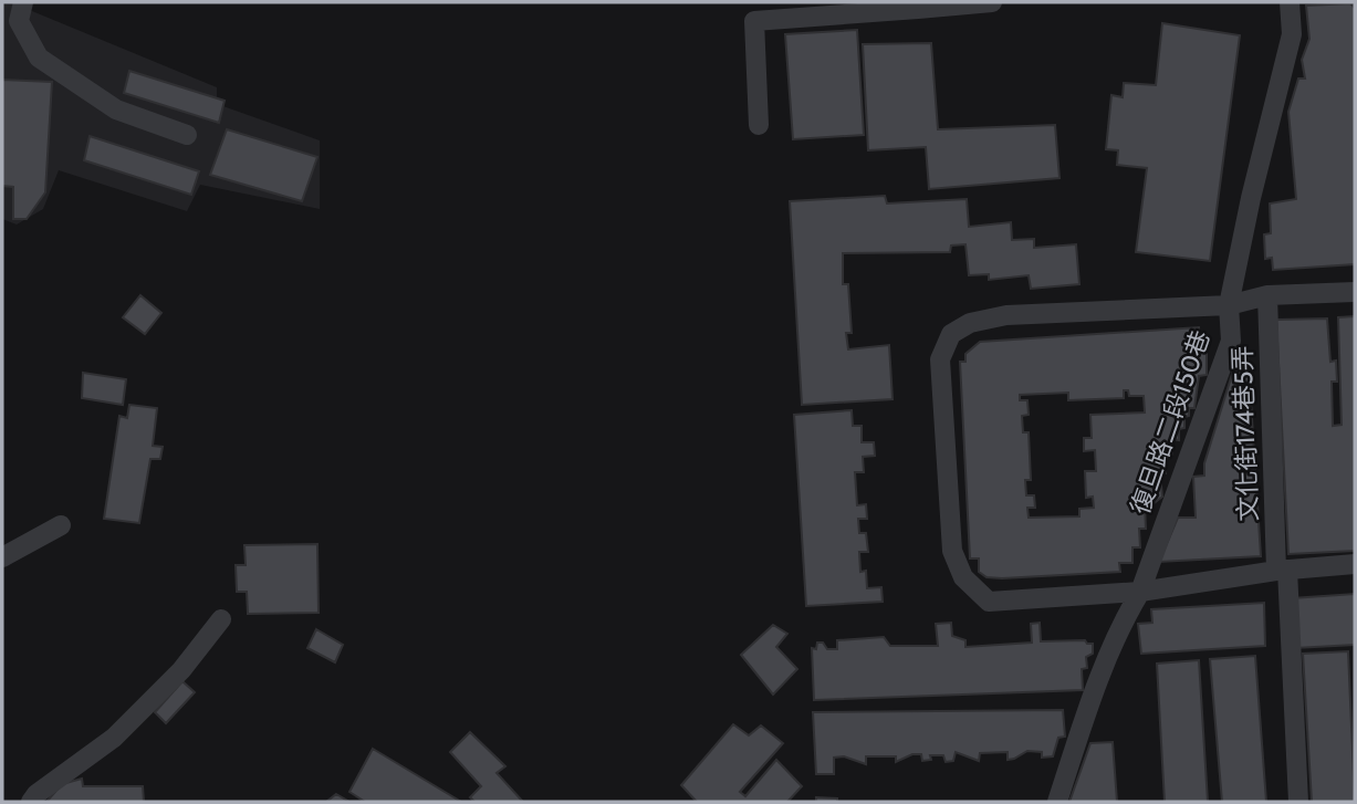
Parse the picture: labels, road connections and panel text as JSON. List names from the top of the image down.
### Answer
{
  "streets": {
    "lane": ["復旦路二段150巷", "文化街174巷5弄"]
  }
}
